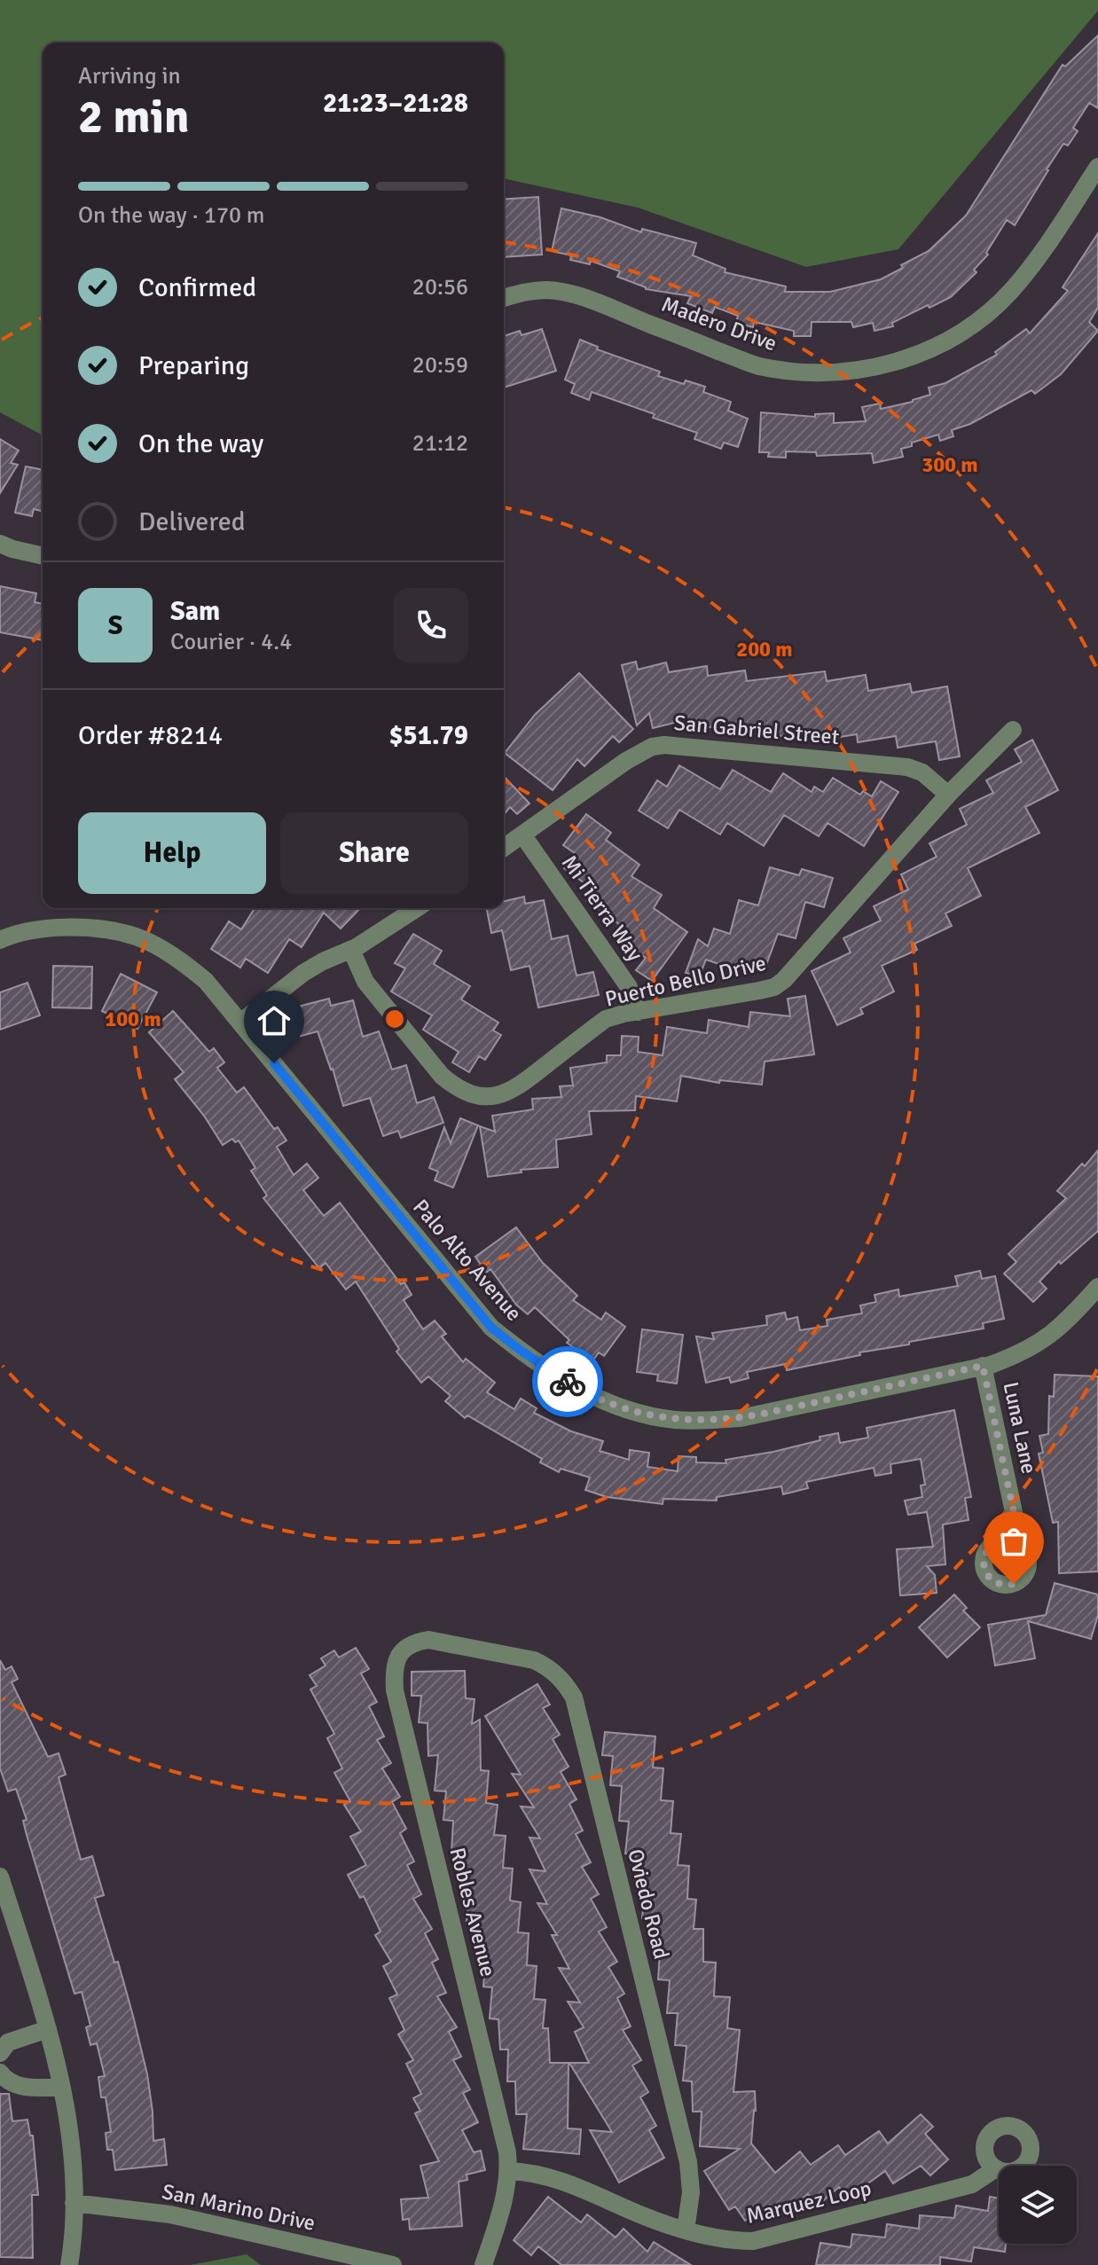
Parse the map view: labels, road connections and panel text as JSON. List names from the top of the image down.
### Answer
{
  "streets": {
    "street": [
      "Madero Drive",
      "San Gabriel Street",
      "Mi Tierra Way",
      "Puerto Bello Drive",
      "Palo Alto Avenue",
      "Luna Lane",
      "Oviedo Road",
      "Robles Avenue",
      "Marquez Loop",
      "San Marino Drive"
    ]
  },
  "crossings": [
    ["San Gabriel Street", "Mi Tierra Way"],
    ["San Gabriel Street", "Puerto Bello Drive"],
    ["Mi Tierra Way", "Puerto Bello Drive"],
    ["Palo Alto Avenue", "Luna Lane"],
    ["Oviedo Road", "Robles Avenue"],
    ["Oviedo Road", "Marquez Loop"],
    ["Robles Avenue", "Marquez Loop"]
  ],
  "page": {
    "heading": ["2 min", "Arriving in", "21:23–21:28"],
    "panel": [
      "Sam",
      "Courier · 4.4",
      "Order #8214",
      "$51.79"
    ],
    "bar": "On the way · 170 m",
    "list": [
      ["Confirmed", "20:56"],
      ["Preparing", "20:59"],
      ["On the way", "21:12"],
      "Delivered"
    ],
    "round": "S",
    "buttons": ["Help", "Share"]
  },
  "rings": ["300 m", "200 m", "100 m"]
}
